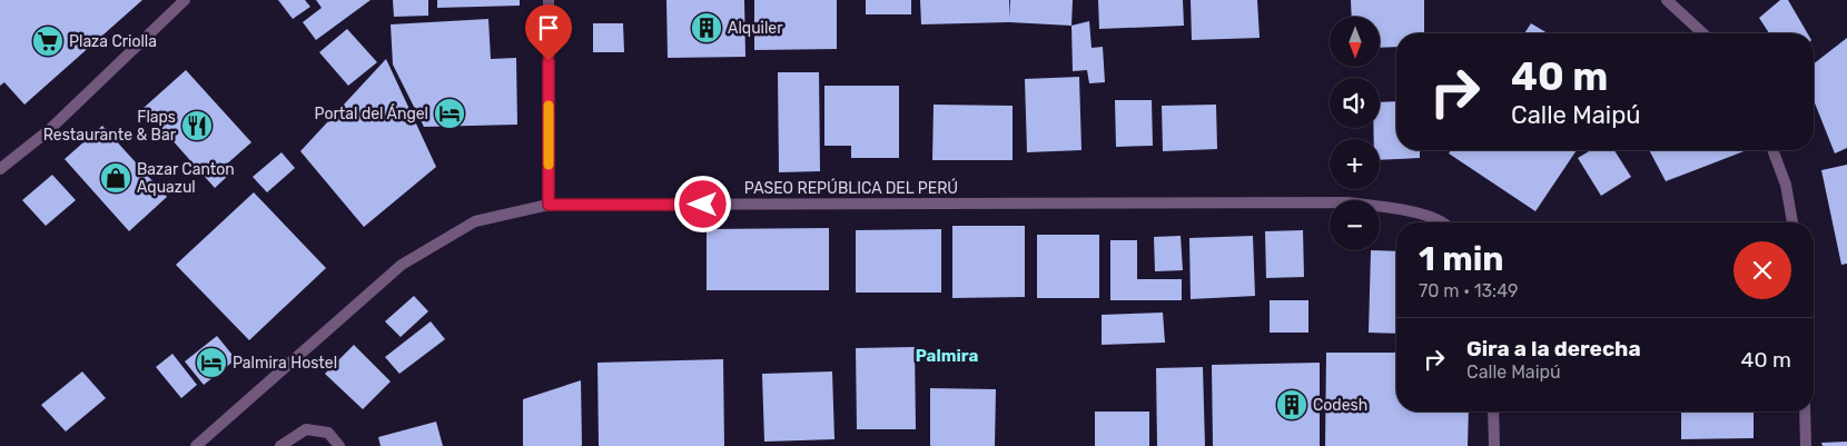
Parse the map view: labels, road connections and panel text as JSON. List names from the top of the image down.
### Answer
{
  "streets": {
    "street": ["PASEO REPÚBLICA DEL PERÚ"]
  },
  "districts": ["Palmira"],
  "places": {
    "building": ["Alquiler", "Codesh"],
    "supermarket": ["Plaza Criolla"],
    "hotel": ["Portal del Ángel", "Palmira Hostel"],
    "restaurant": ["Flaps Restaurante & Bar"],
    "shop": ["Bazar Canton Aquazul"]
  },
  "north": "bottom",
  "page": {
    "map_buttons": ["+", "−"],
    "turn": ["40 m", "Calle Maipú"],
    "heading": ["1 min", "70 m · 13:49"],
    "list": [
      {
        "name": "Gira a la derecha",
        "note": "Calle Maipú",
        "value": "40 m"
      }
    ]
  }
}
